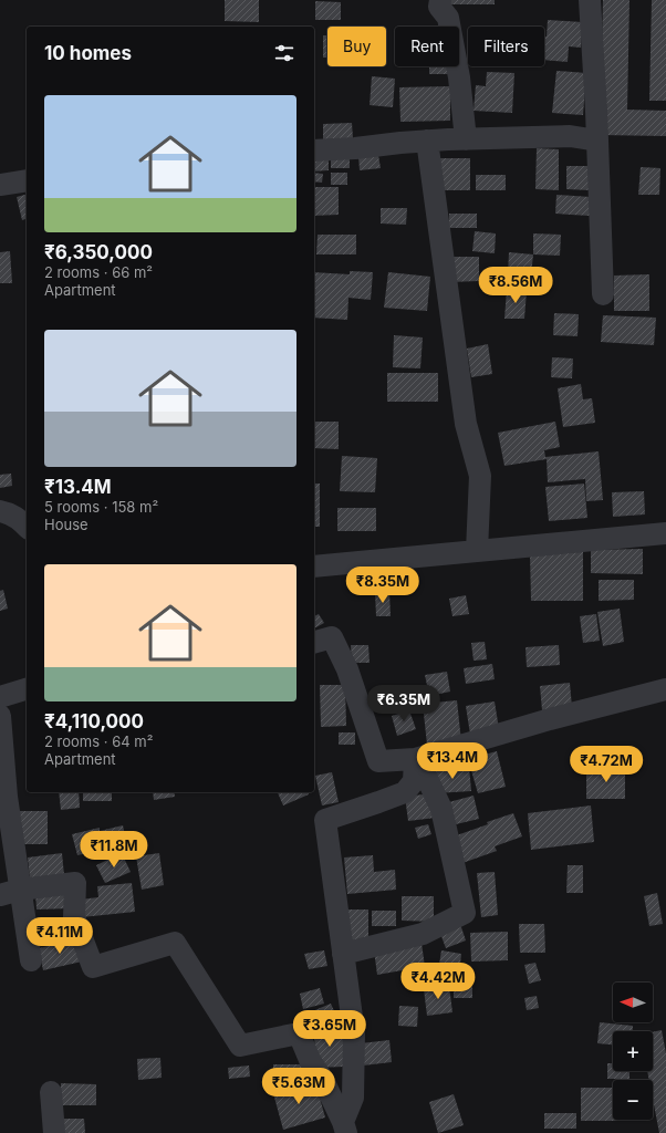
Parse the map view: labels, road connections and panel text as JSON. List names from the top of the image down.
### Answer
{
  "north": "left",
  "page": {
    "chip": ["Buy", "Rent", "Filters"],
    "heading": "10 homes",
    "list": [
      {
        "name": "₹6,350,000",
        "note": "2 rooms · 66 m² · Apartment"
      },
      {
        "name": "₹13.4M",
        "note": "5 rooms · 158 m² · House"
      },
      {
        "name": "₹4,110,000",
        "note": "2 rooms · 64 m² · Apartment"
      }
    ],
    "price": [
      "₹8.56M",
      "₹8.35M",
      "₹6.35M",
      "₹13.4M",
      "₹4.72M",
      "₹11.8M",
      "₹4.11M",
      "₹4.42M",
      "₹3.65M",
      "₹5.63M"
    ],
    "map_buttons": ["+", "−"]
  }
}
